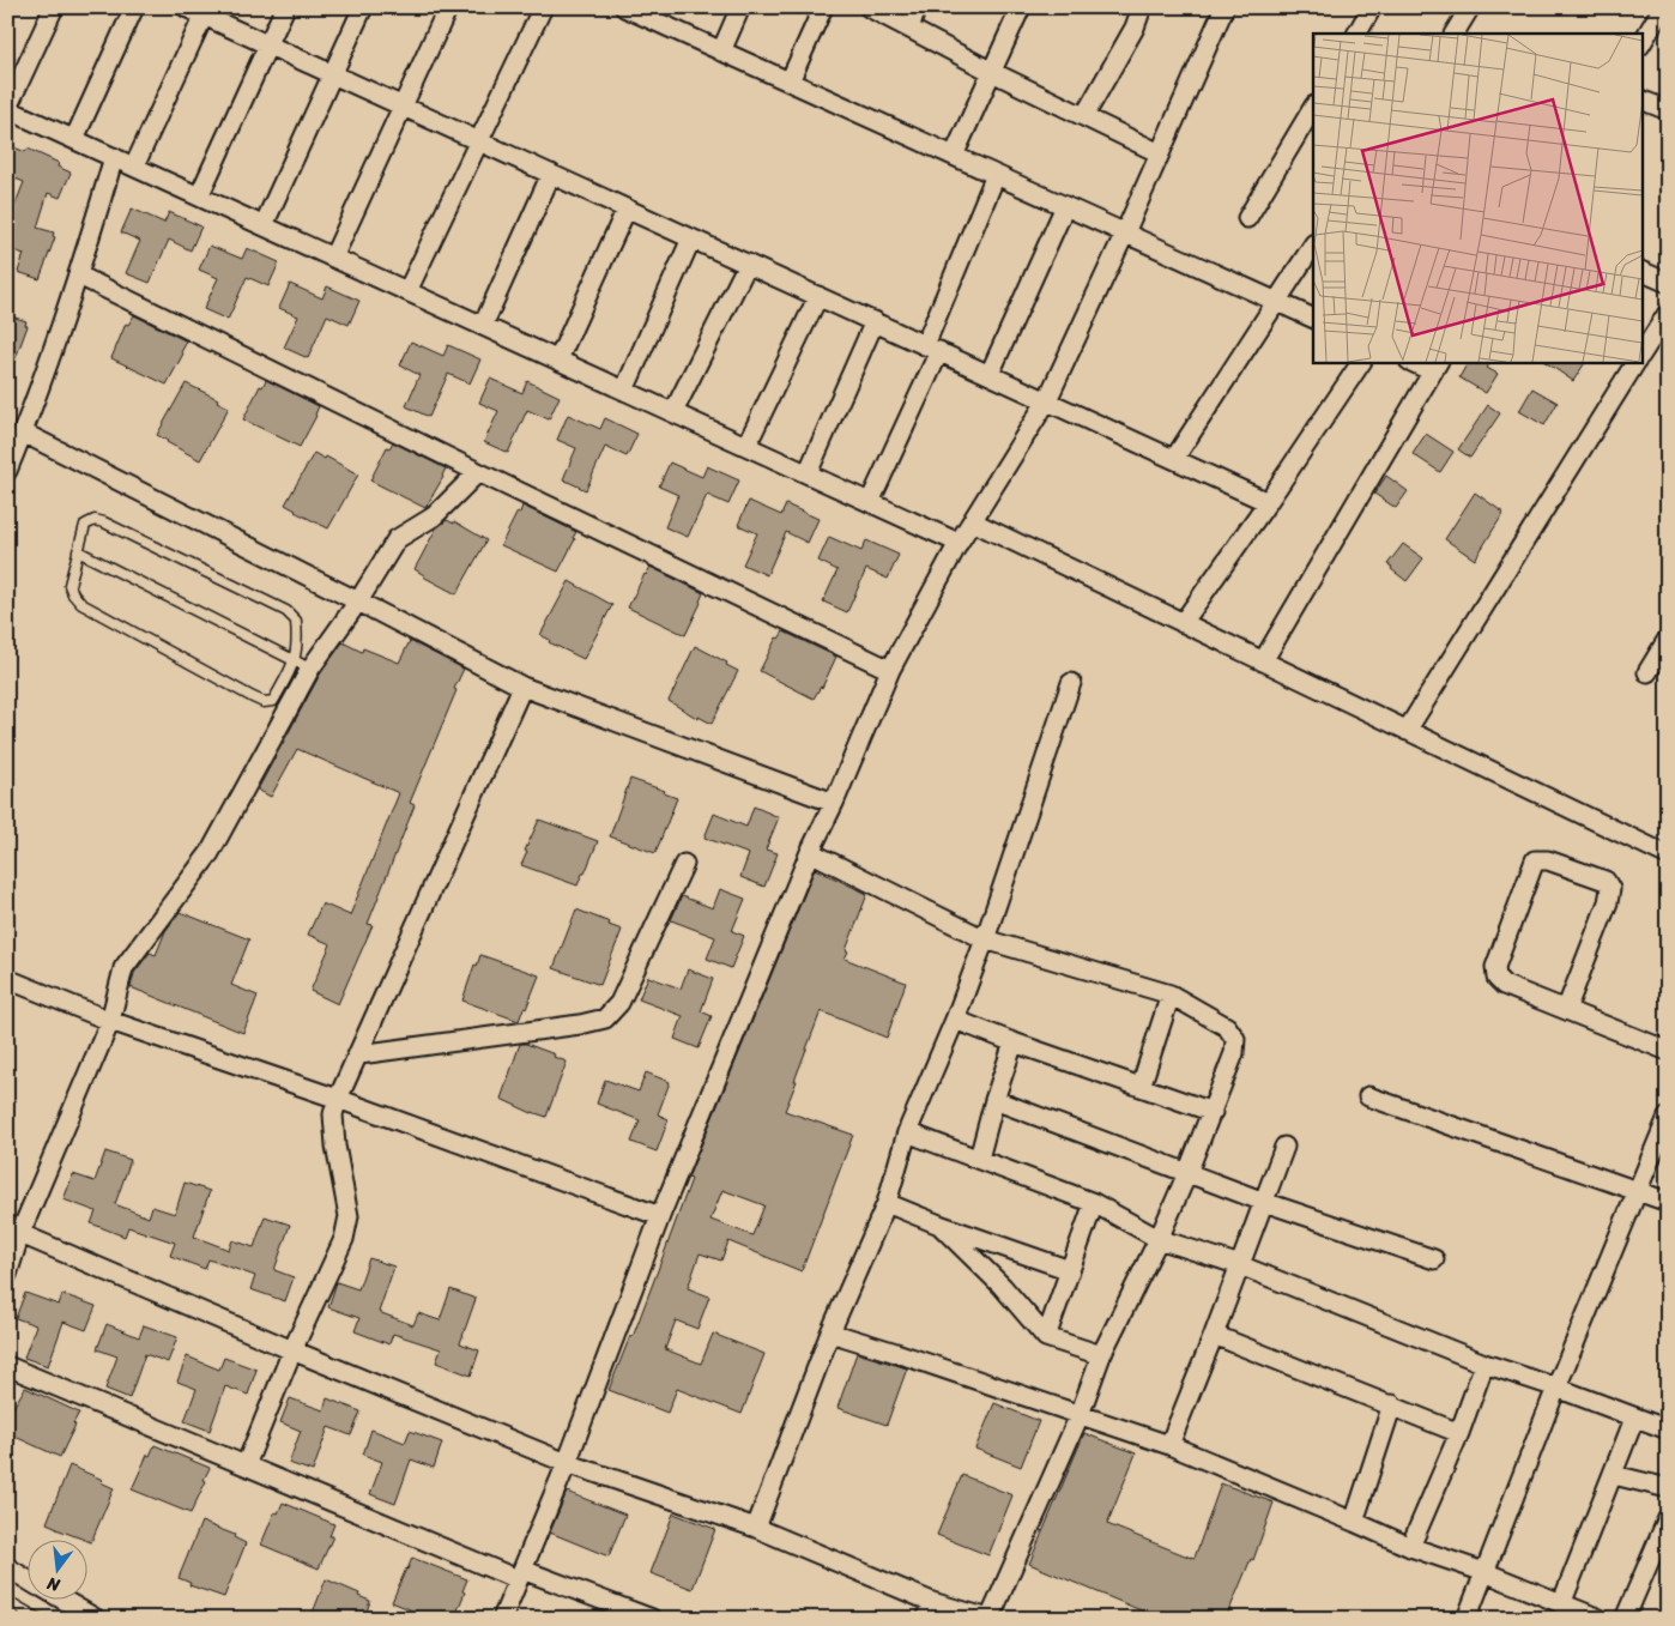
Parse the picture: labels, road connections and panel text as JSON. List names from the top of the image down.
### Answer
{
  "north": "bottom"
}
